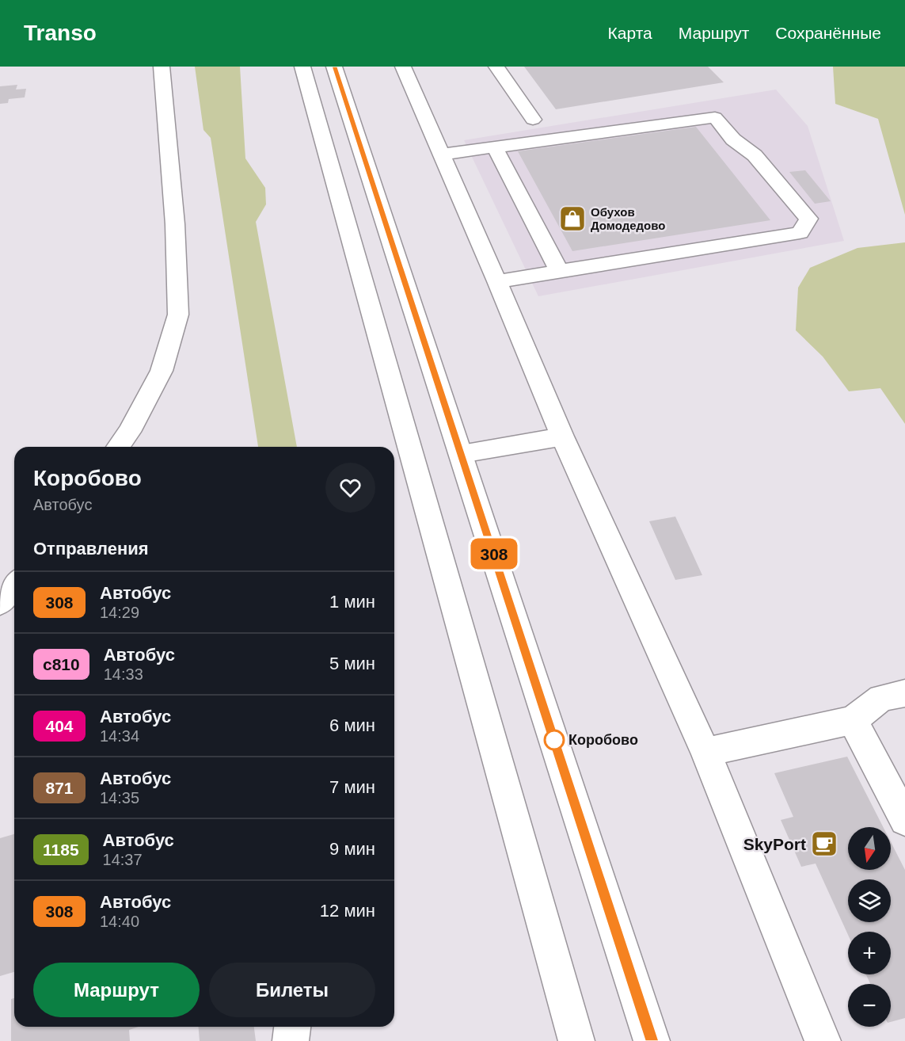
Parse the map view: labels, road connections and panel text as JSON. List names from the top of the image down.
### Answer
{
  "places": {
    "shop": ["Обухов Домодедово"],
    "other": ["Коробово"],
    "cafe": ["SkyPort"]
  },
  "lines": ["bus line 308"],
  "north": "bottom",
  "page": {
    "header": "Transo",
    "nav": ["Карта", "Маршрут", "Сохранённые"],
    "on_map": "308",
    "heading": [
      ["Коробово", "Автобус"],
      "Отправления"
    ],
    "list": [
      {
        "mark": "308",
        "name": "Автобус",
        "note": "14:29",
        "value": "1 мин"
      },
      {
        "mark": "с810",
        "name": "Автобус",
        "note": "14:33",
        "value": "5 мин"
      },
      {
        "mark": "404",
        "name": "Автобус",
        "note": "14:34",
        "value": "6 мин"
      },
      {
        "mark": "871",
        "name": "Автобус",
        "note": "14:35",
        "value": "7 мин"
      },
      {
        "mark": "1185",
        "name": "Автобус",
        "note": "14:37",
        "value": "9 мин"
      },
      {
        "mark": "308",
        "name": "Автобус",
        "note": "14:40",
        "value": "12 мин"
      }
    ],
    "map_buttons": ["+", "−"],
    "buttons": ["Маршрут", "Билеты"]
  }
}
